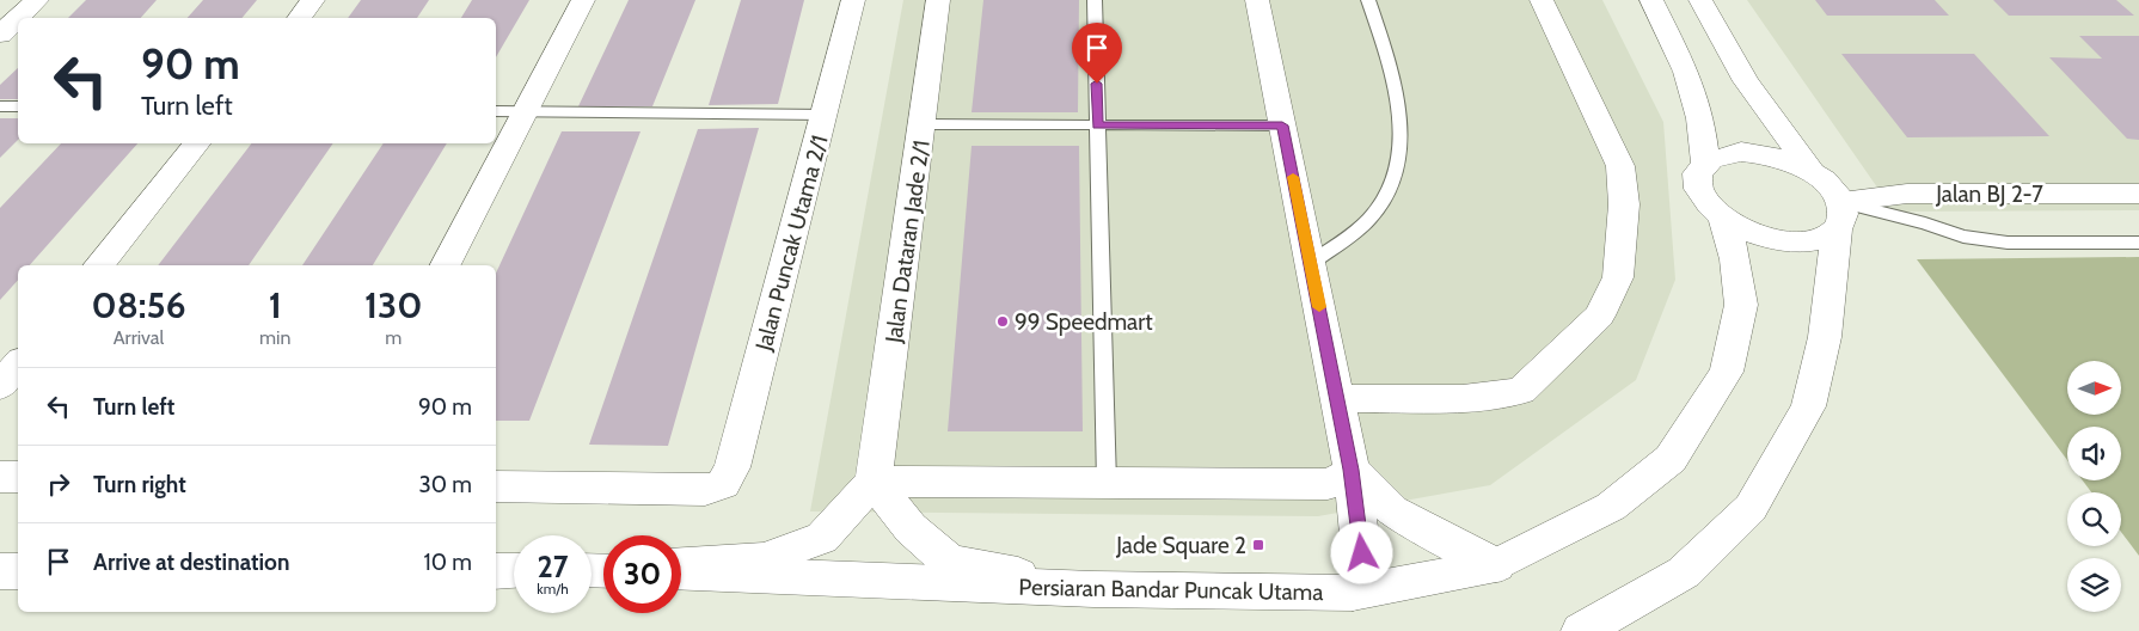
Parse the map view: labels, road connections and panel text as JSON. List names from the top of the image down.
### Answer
{
  "streets": {
    "street": [
      "Jalan BJ 2-7",
      "Jalan Dataran Jade 2/1",
      "Jalan Puncak Utama 2/1",
      "Persiaran Bandar Puncak Utama"
    ]
  },
  "crossings": [
    ["Jalan BJ 2-7", "Persiaran Bandar Puncak Utama"]
  ],
  "places": {
    "other": ["99 Speedmart"],
    "transit": ["Jade Square 2"]
  },
  "north": "right",
  "page": {
    "turn": ["90 m", "Turn left"],
    "eta": [
      "08:56",
      "Arrival",
      "1",
      "min",
      "130",
      "m"
    ],
    "list": [
      {
        "name": "Turn left",
        "value": "90 m"
      },
      {
        "name": "Turn right",
        "value": "30 m"
      },
      {
        "name": "Arrive at destination",
        "value": "10 m"
      }
    ],
    "speed": "27 km/h",
    "limit": "30"
  }
}
